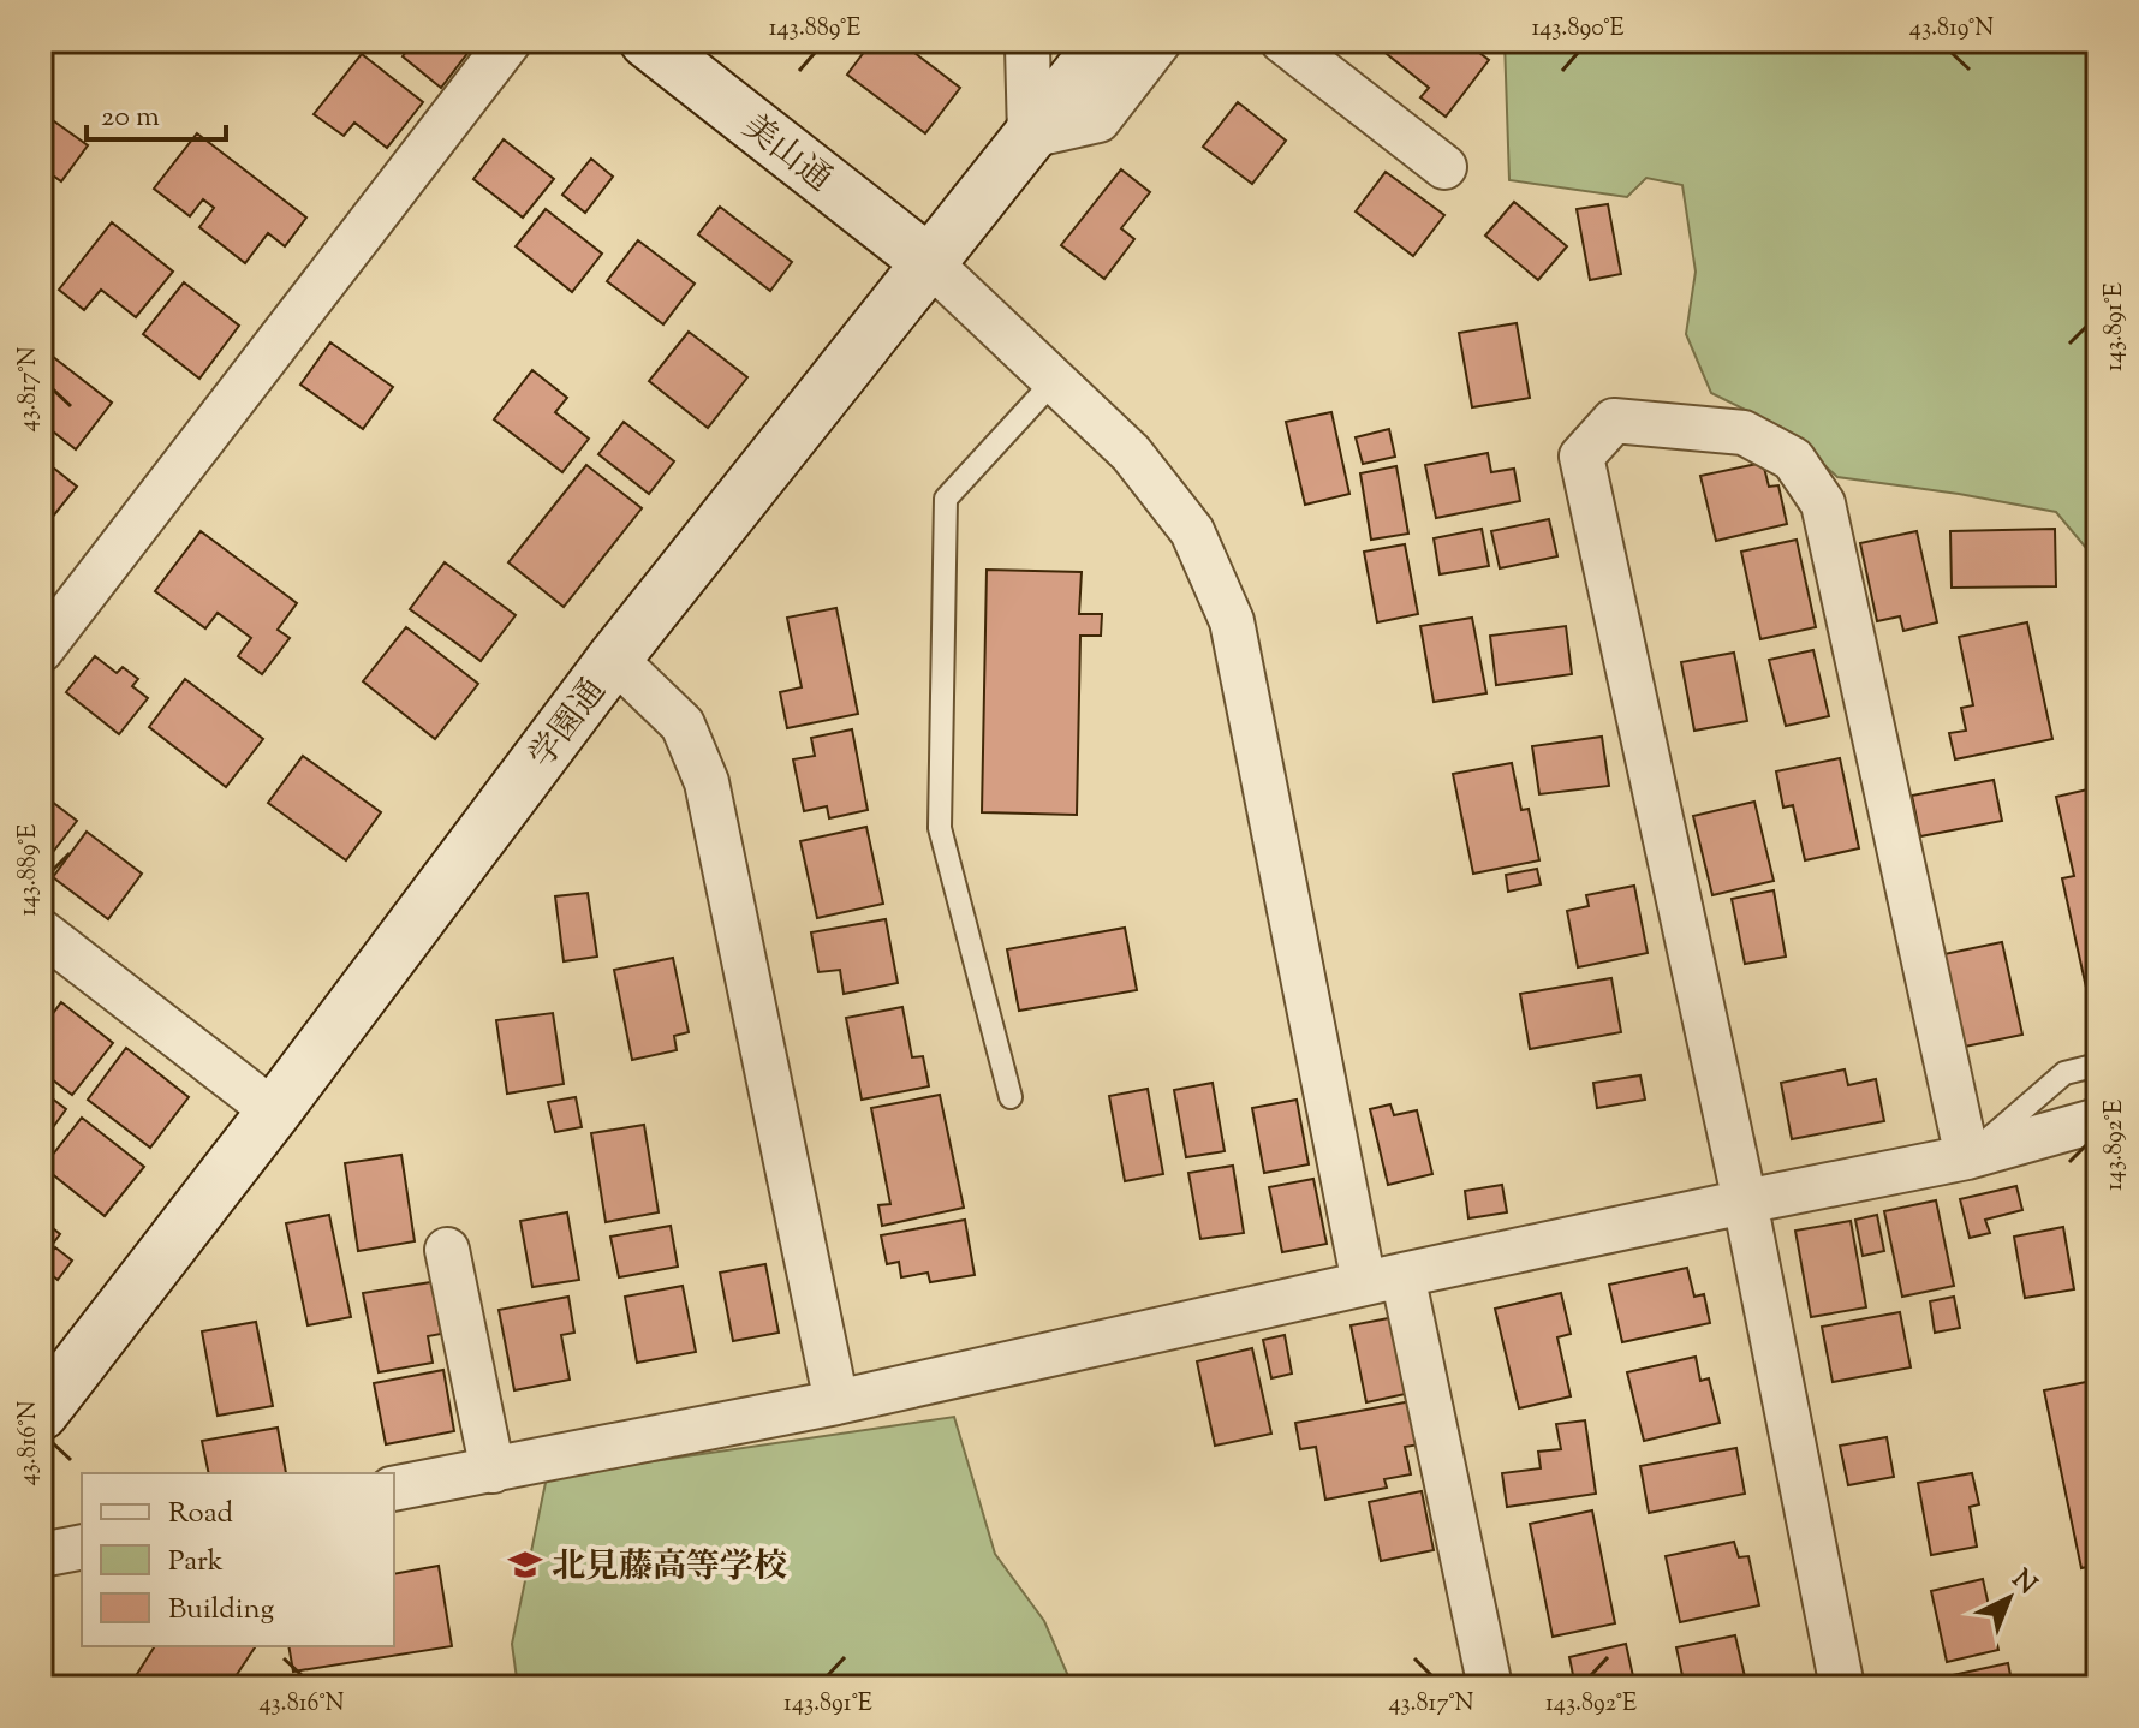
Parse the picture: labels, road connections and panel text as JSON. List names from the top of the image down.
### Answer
{
  "streets": {
    "street": ["美山通", "学園通"]
  },
  "crossings": [
    ["美山通", "学園通"]
  ],
  "places": {
    "school or university": ["北見藤高等学校"]
  },
  "legend": ["Road", "Park", "Building"],
  "scale_bar": "20 m",
  "north": "top right",
  "coordinates": [
    "143.889°E",
    "143.890°E",
    "43.819°N",
    "143.891°E",
    "43.817°N",
    "143.892°E",
    "43.816°N"
  ]
}
